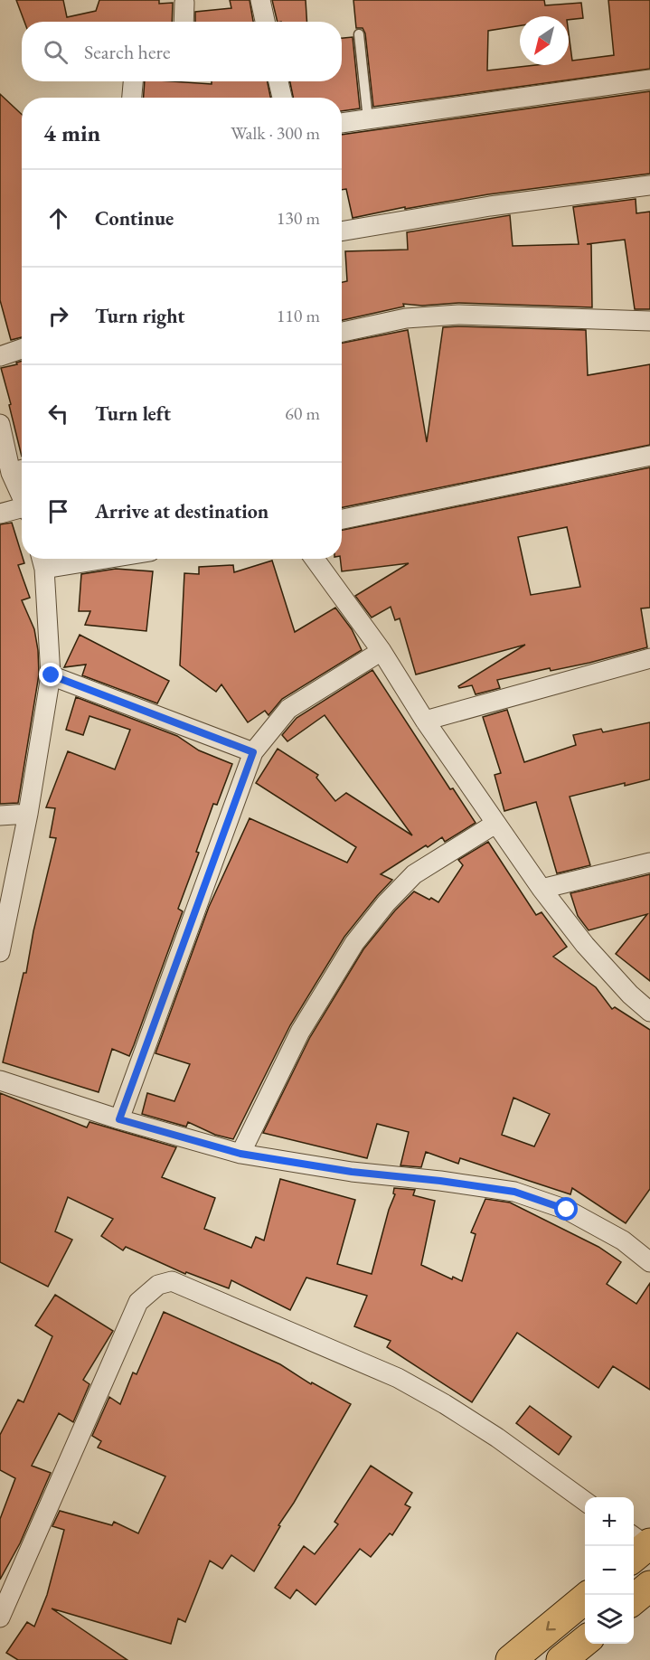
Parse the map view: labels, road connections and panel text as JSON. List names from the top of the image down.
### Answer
{
  "north": "bottom left",
  "page": {
    "search": "Search here",
    "heading": ["4 min", "Walk · 300 m"],
    "list": [
      ["Continue", "130 m"],
      ["Turn right", "110 m"],
      ["Turn left", "60 m"],
      "Arrive at destination"
    ],
    "map_buttons": ["+", "−"]
  }
}
